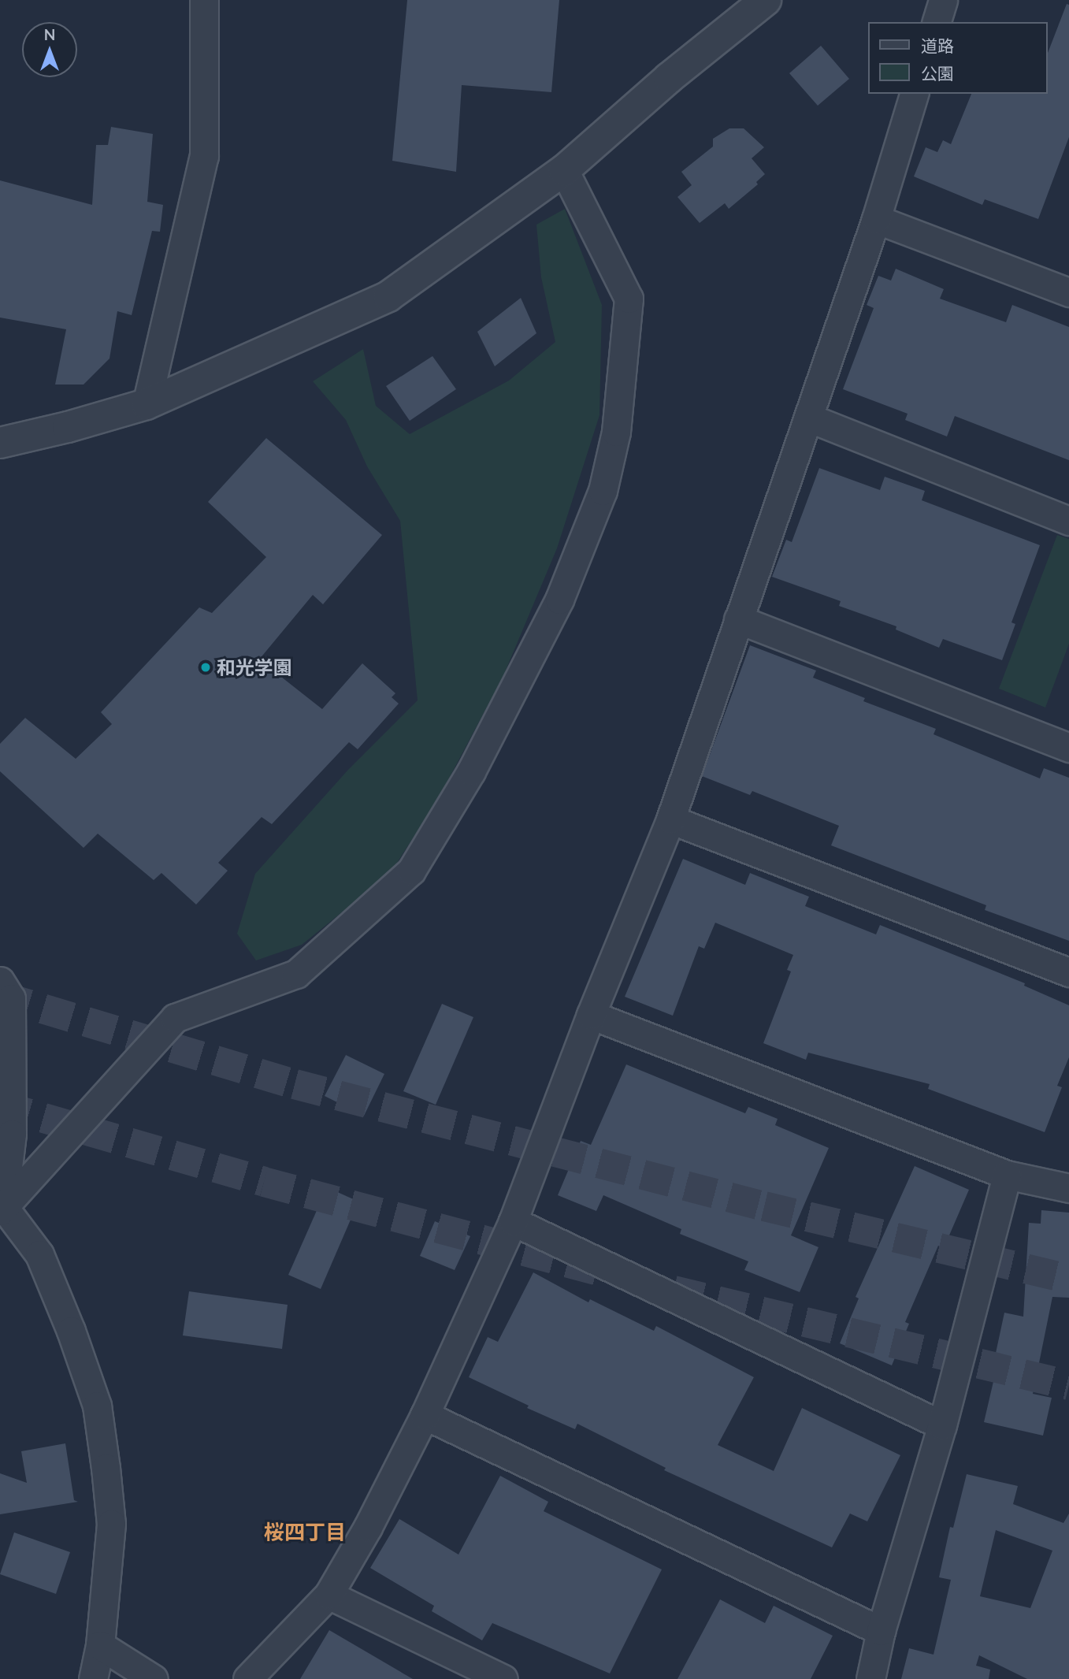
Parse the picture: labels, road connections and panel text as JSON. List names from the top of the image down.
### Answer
{
  "districts": ["桜四丁目"],
  "places": ["和光学園"],
  "legend": ["道路", "公園"],
  "north": "top"
}
